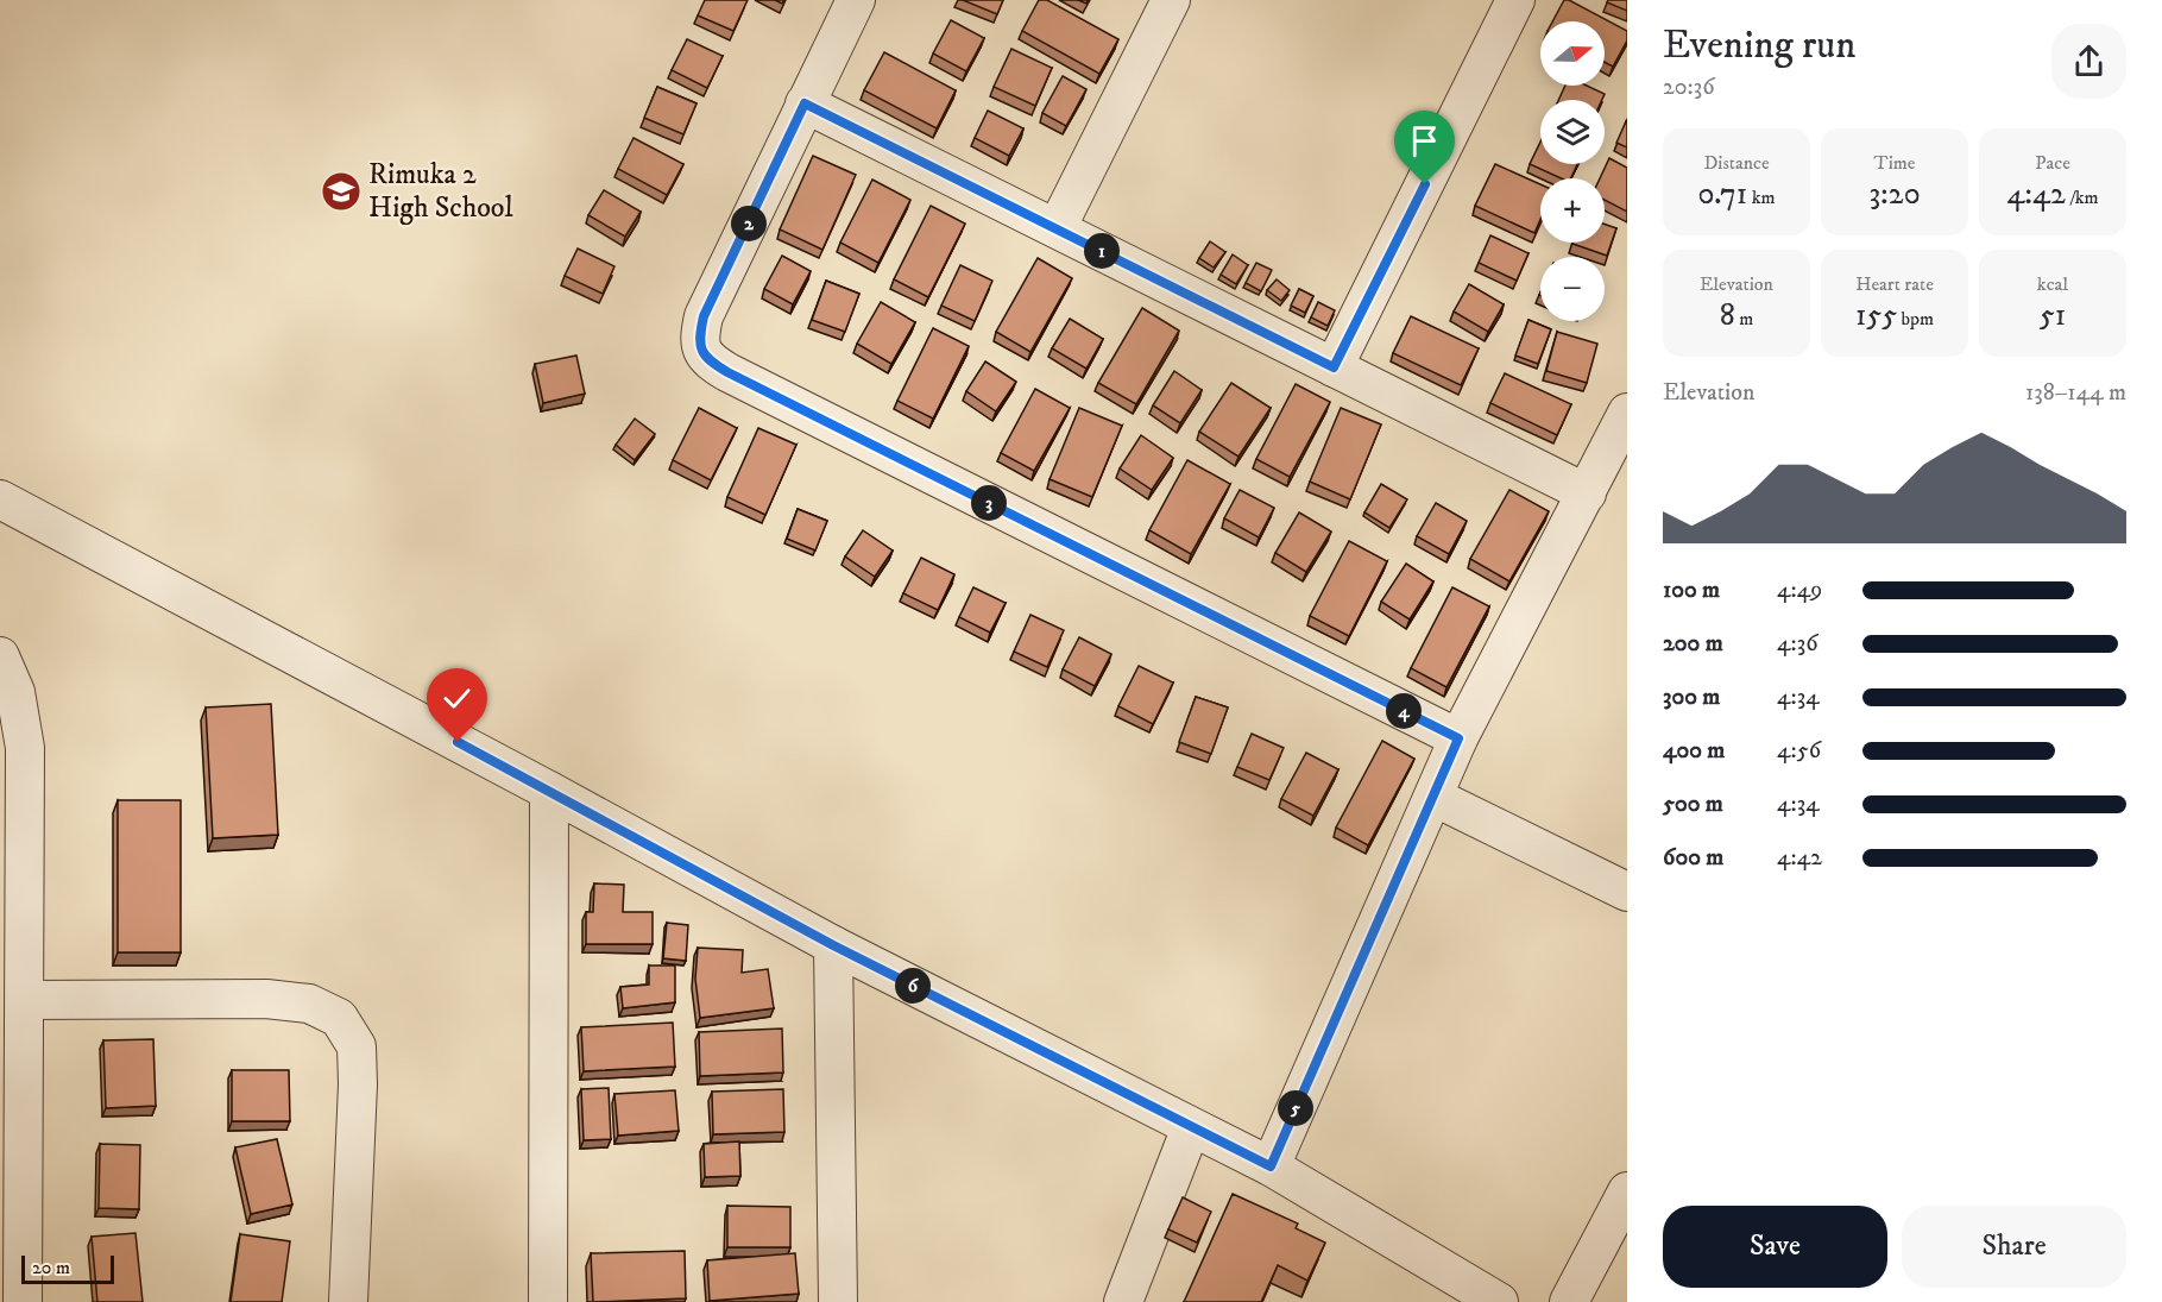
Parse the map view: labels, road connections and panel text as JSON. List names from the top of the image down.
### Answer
{
  "places": {
    "school or university": ["Rimuka 2 High School"]
  },
  "scale_bar": "20 m",
  "north": "right",
  "page": {
    "heading": ["Evening run", "20:36"],
    "map_buttons": ["+", "−"],
    "stats": [
      ["Distance", "0.71 km"],
      ["Time", "3:20"],
      ["Pace", "4:42 /km"],
      ["Elevation", "8 m"],
      ["Heart rate", "155 bpm"],
      ["kcal", "51"]
    ],
    "pins": [
      "2",
      "1",
      "3",
      "4",
      "6",
      "5"
    ],
    "chart": ["Elevation", "138–144 m"],
    "list": [
      {
        "name": "100 m",
        "note": "4:49"
      },
      {
        "name": "200 m",
        "note": "4:36"
      },
      {
        "name": "300 m",
        "note": "4:34"
      },
      {
        "name": "400 m",
        "note": "4:56"
      },
      {
        "name": "500 m",
        "note": "4:34"
      },
      {
        "name": "600 m",
        "note": "4:42"
      }
    ],
    "buttons": ["Save", "Share"],
    "scale": "20 m"
  }
}
